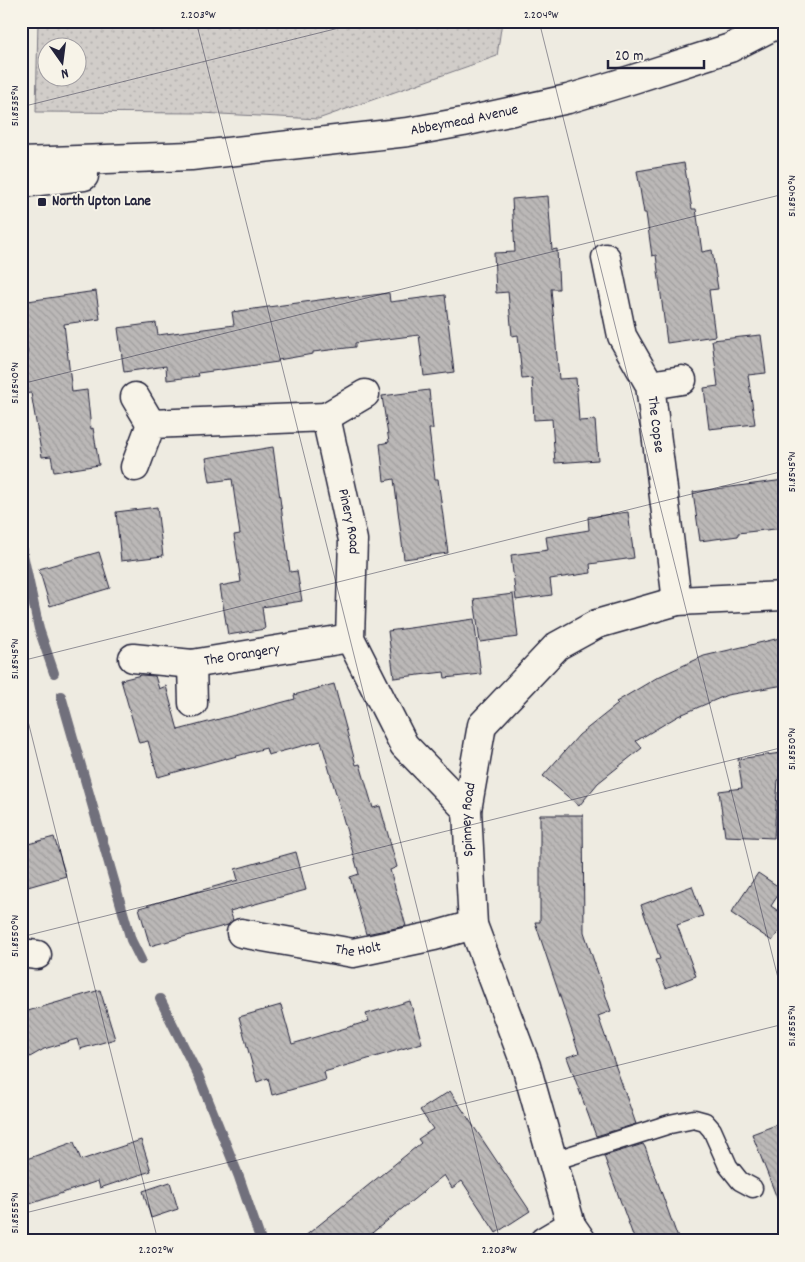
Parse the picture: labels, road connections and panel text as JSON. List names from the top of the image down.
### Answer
{
  "streets": {
    "street": [
      "Abbeymead Avenue",
      "The Copse",
      "Pinery Road",
      "The Orangery",
      "Spinney Road",
      "The Holt"
    ]
  },
  "crossings": [
    ["The Copse", "Spinney Road"],
    ["Pinery Road", "The Orangery"],
    ["Pinery Road", "Spinney Road"],
    ["Spinney Road", "The Holt"]
  ],
  "places": {
    "transit": ["North Upton Lane"]
  },
  "scale_bar": "20 m",
  "north": "bottom",
  "coordinates": [
    "2.203°W",
    "2.204°W",
    "51.8535°N",
    "51.8540°N",
    "51.8545°N",
    "51.8550°N",
    "51.8555°N",
    "2.202°W"
  ]
}
